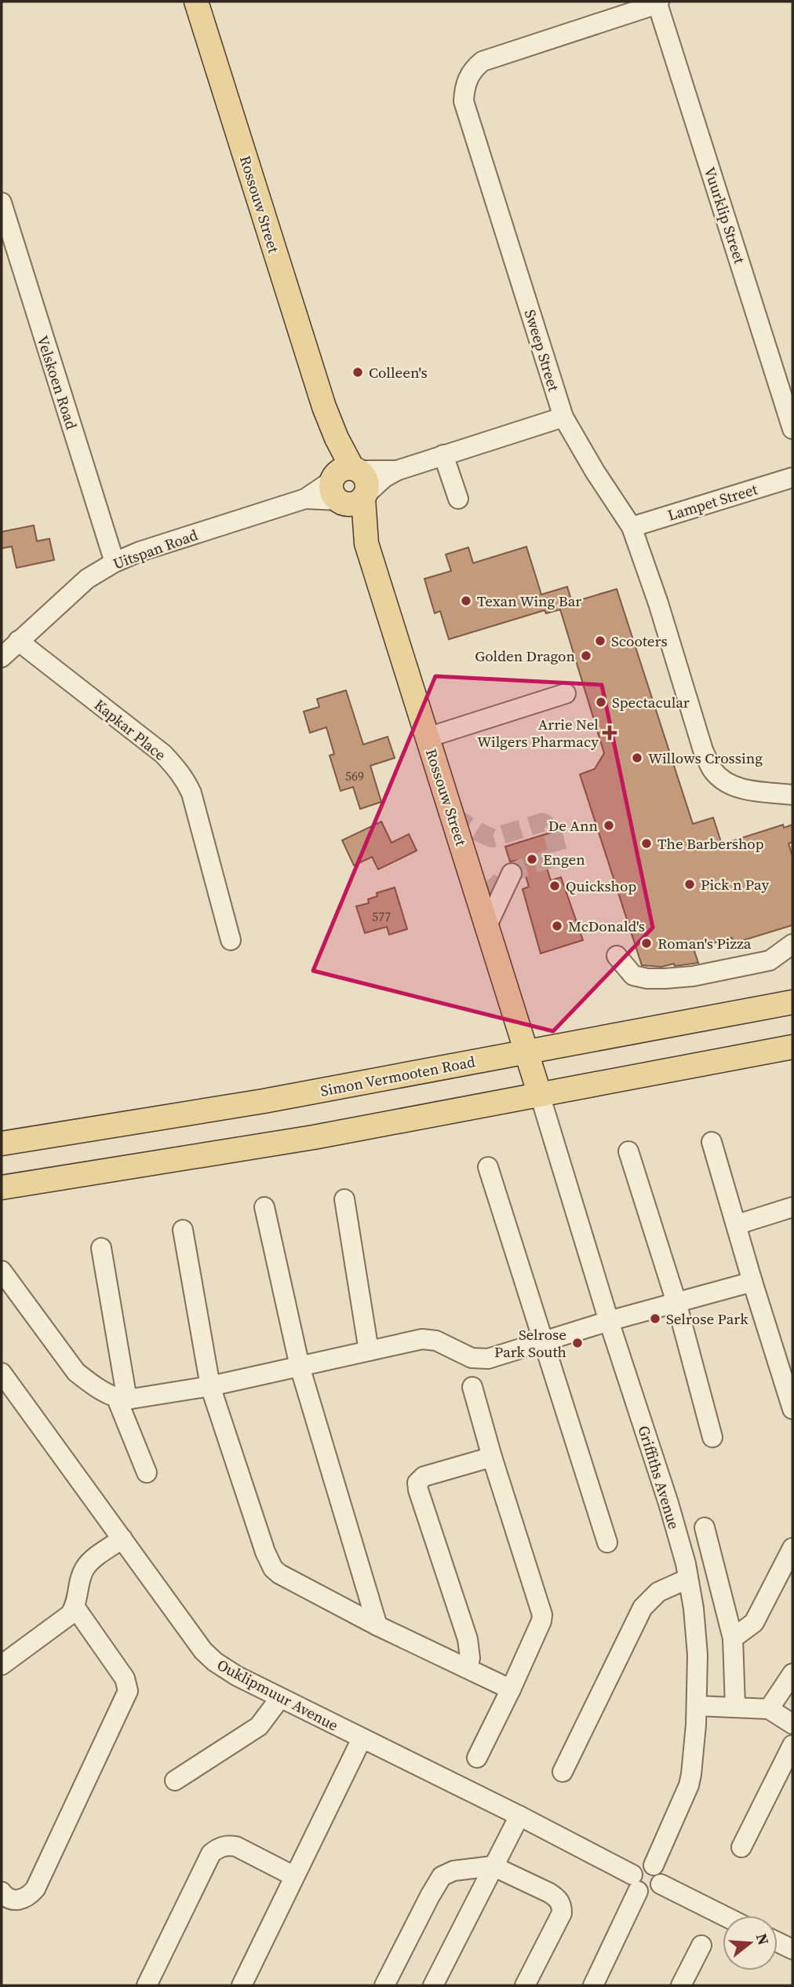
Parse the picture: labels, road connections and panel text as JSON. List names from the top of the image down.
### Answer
{
  "streets": {
    "main road": ["Rossouw Street", "Simon Vermooten Road"],
    "street": [
      "Vuurklip Street",
      "Sweep Street",
      "Velskoen Road",
      "Lampet Street",
      "Uitspan Road",
      "Kapkar Place",
      "Griffiths Avenue",
      "Ouklipmuur Avenue"
    ]
  },
  "crossings": [
    ["Rossouw Street", "Uitspan Road"],
    ["Rossouw Street", "Simon Vermooten Road"],
    ["Rossouw Street", "Griffiths Avenue"],
    ["Vuurklip Street", "Sweep Street"],
    ["Sweep Street", "Lampet Street"],
    ["Sweep Street", "Uitspan Road"],
    ["Velskoen Road", "Uitspan Road"],
    ["Uitspan Road", "Kapkar Place"],
    ["Griffiths Avenue", "Ouklipmuur Avenue"]
  ],
  "places": {
    "other": [
      "Colleen's",
      "Texan Wing Bar",
      "Scooters",
      "Golden Dragon",
      "Spectacular",
      "Willows Crossing",
      "De Ann",
      "The Barbershop",
      "Engen",
      "Pick n Pay",
      "Quickshop",
      "McDonald's",
      "Roman's Pizza",
      "Selrose Park",
      "Selrose Park South"
    ],
    "health": ["Arrie Nel Wilgers Pharmacy"]
  },
  "house_numbers": ["569", "577"],
  "north": "right"
}
